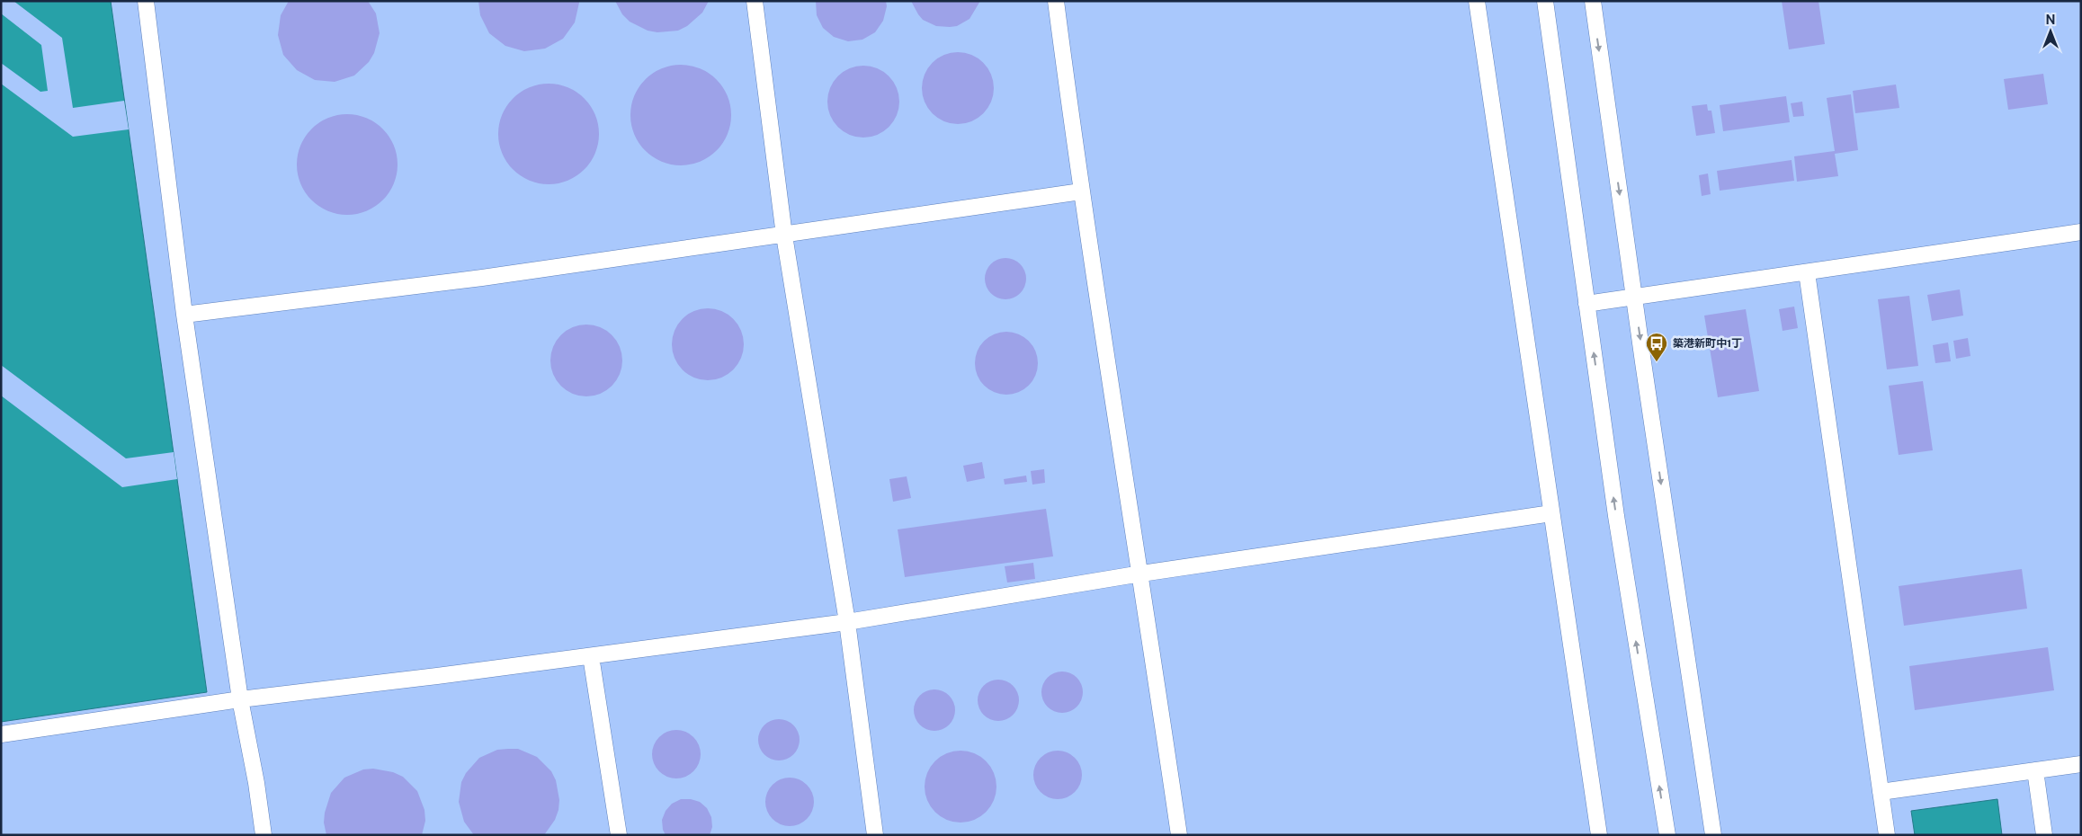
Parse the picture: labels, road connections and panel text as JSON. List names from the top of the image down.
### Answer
{
  "places": {
    "bus stop": ["築港新町中1丁"]
  },
  "north": "top"
}
